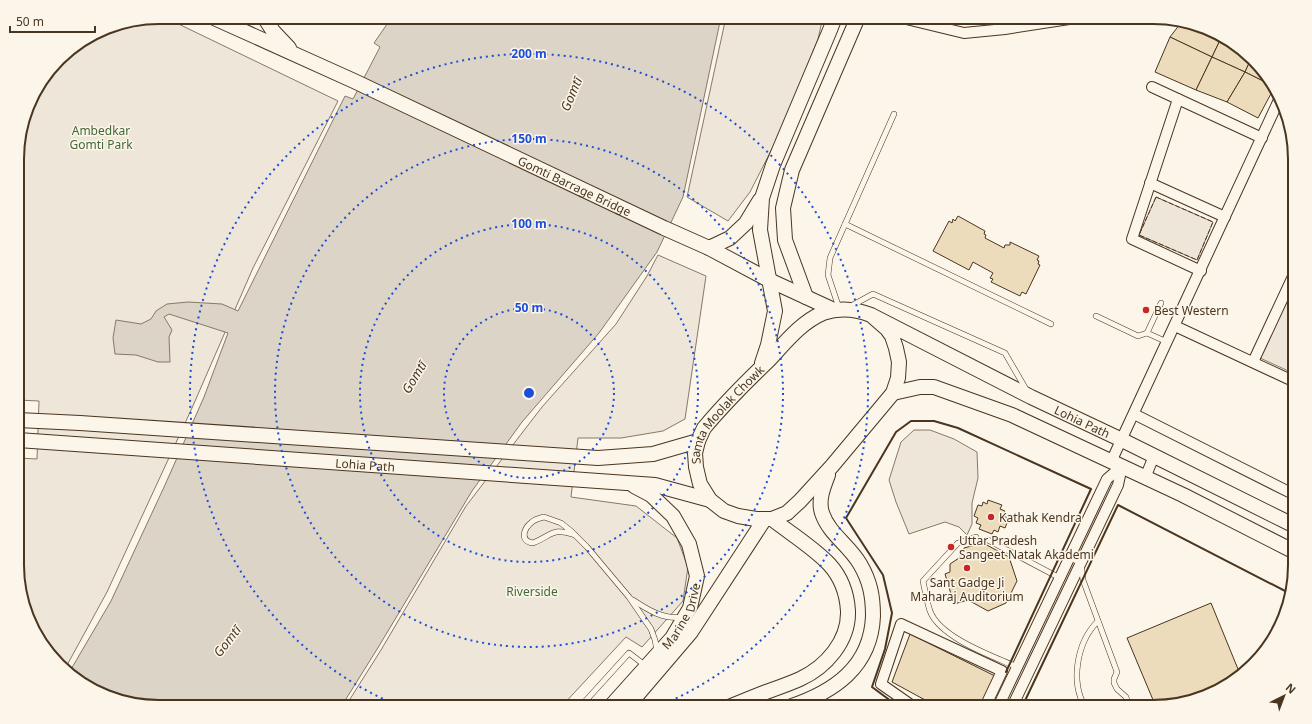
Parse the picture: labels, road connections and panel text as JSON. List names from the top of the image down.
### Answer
{
  "streets": {
    "main road": [
      "Gomti Barrage Bridge",
      "Samta Moolak Chowk",
      "Lohia Path",
      "Marine Drive"
    ]
  },
  "crossings": [
    ["Gomti Barrage Bridge", "Samta Moolak Chowk"],
    ["Samta Moolak Chowk", "Lohia Path"],
    ["Samta Moolak Chowk", "Marine Drive"],
    ["Lohia Path", "Marine Drive"]
  ],
  "water": ["Gomtī"],
  "parks": ["Ambedkar Gomti Park", "Riverside"],
  "places": [
    "Best Western",
    "Kathak Kendra",
    "Uttar Pradesh Sangeet Natak Akademi",
    "Sant Gadge Ji Maharaj Auditorium"
  ],
  "scale_bar": "50 m",
  "north": "top right",
  "rings": [
    "200 m",
    "150 m",
    "100 m",
    "50 m"
  ]
}
